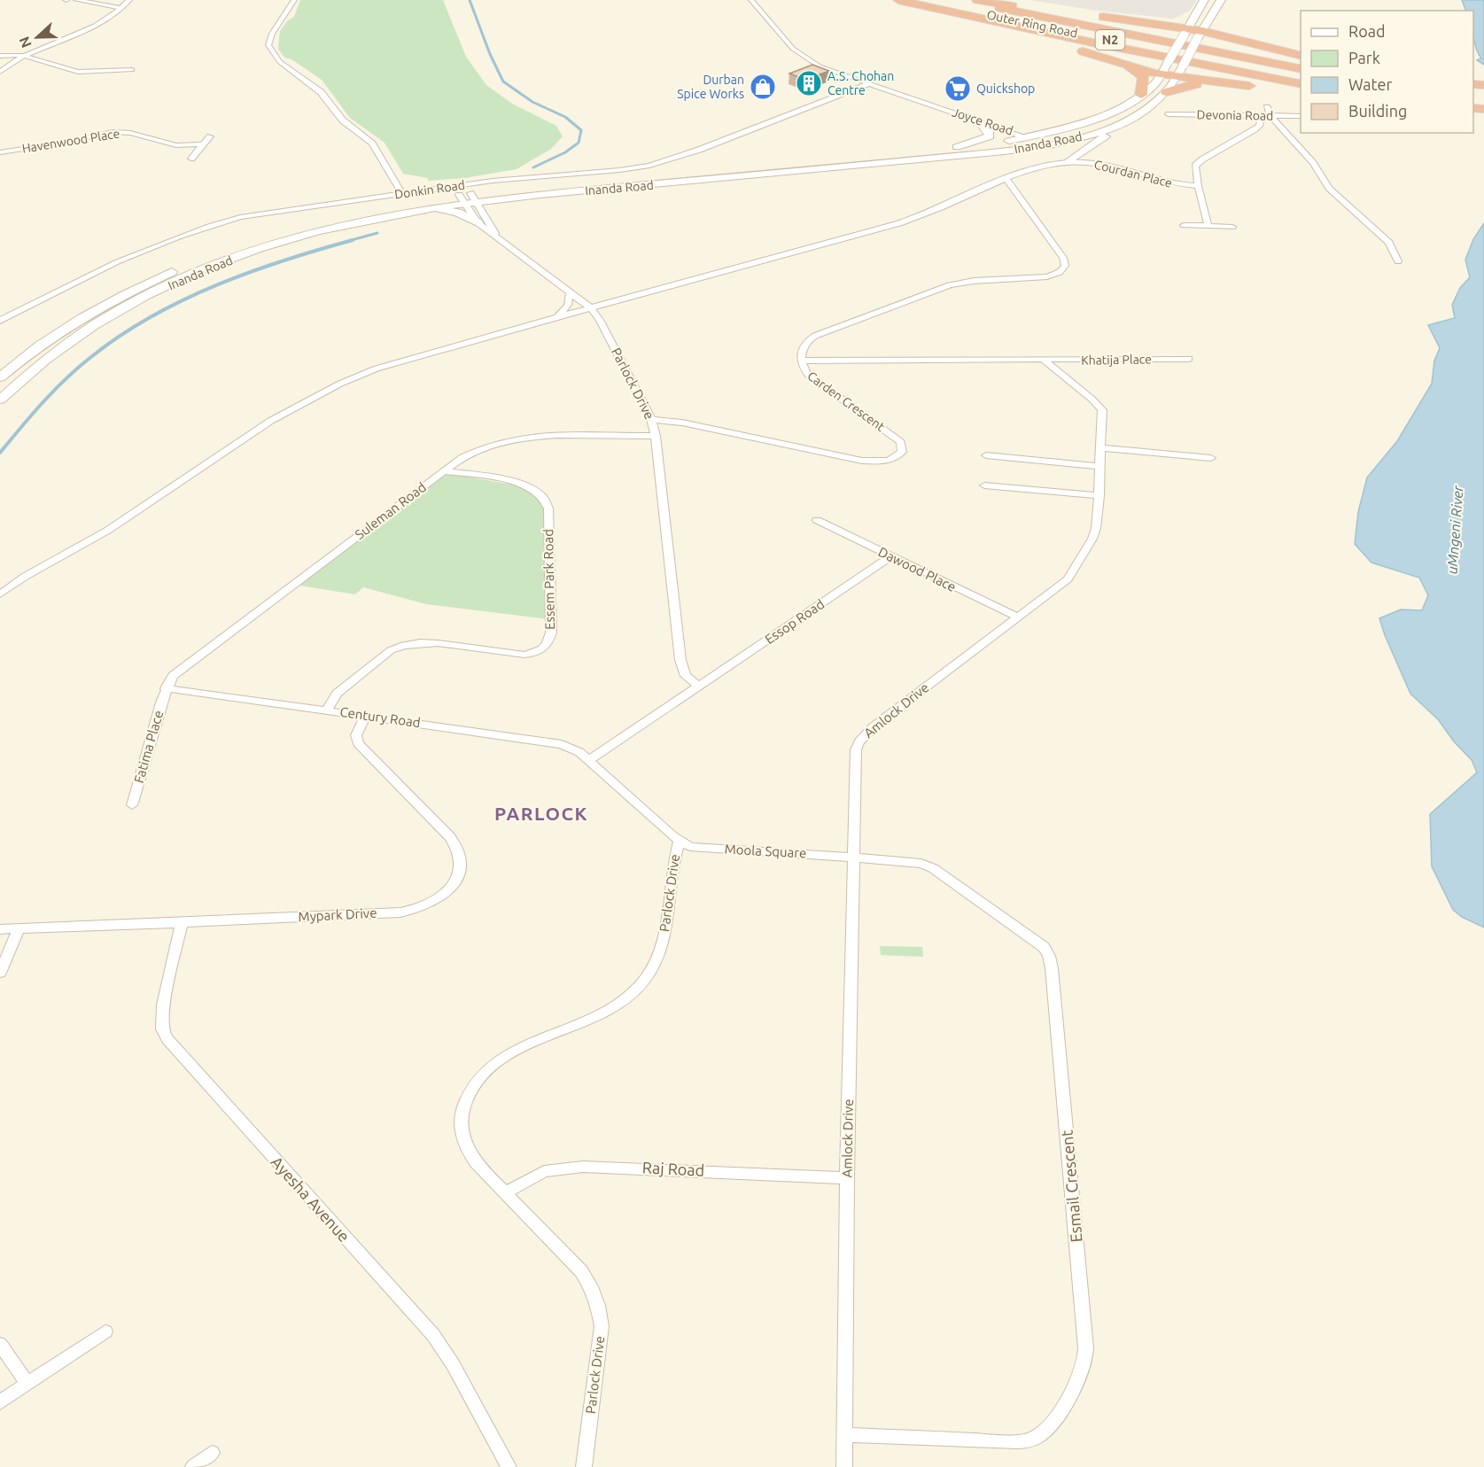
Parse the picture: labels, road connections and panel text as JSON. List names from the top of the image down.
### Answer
{
  "streets": {
    "highway": ["Outer Ring Road", "N2"],
    "main road": ["Inanda Road"],
    "street": [
      "Devonia Road",
      "Joyce Road",
      "Havenwood Place",
      "Courdan Place",
      "Donkin Road",
      "Khatija Place",
      "Parlock Drive",
      "Carden Crescent",
      "Suleman Road",
      "Dawood Place",
      "Essem Park Road",
      "Essop Road",
      "Amlock Drive",
      "Century Road",
      "Fatima Place",
      "Moola Square",
      "Mypark Drive",
      "Raj Road",
      "Esmail Crescent",
      "Ayesha Avenue"
    ]
  },
  "crossings": [
    ["Joyce Road", "Inanda Road"],
    ["Joyce Road", "Donkin Road"],
    ["Inanda Road", "Parlock Drive"],
    ["Courdan Place", "Parlock Drive"],
    ["Courdan Place", "Carden Crescent"],
    ["Khatija Place", "Amlock Drive"],
    ["Parlock Drive", "Carden Crescent"],
    ["Parlock Drive", "Suleman Road"],
    ["Parlock Drive", "Essop Road"],
    ["Parlock Drive", "Century Road"],
    ["Parlock Drive", "Moola Square"],
    ["Parlock Drive", "Raj Road"],
    ["Suleman Road", "Essem Park Road"],
    ["Suleman Road", "Century Road"],
    ["Suleman Road", "Fatima Place"],
    ["Dawood Place", "Essop Road"],
    ["Dawood Place", "Amlock Drive"],
    ["Essem Park Road", "Century Road"],
    ["Amlock Drive", "Moola Square"],
    ["Amlock Drive", "Raj Road"],
    ["Amlock Drive", "Esmail Crescent"],
    ["Century Road", "Fatima Place"],
    ["Century Road", "Mypark Drive"],
    ["Moola Square", "Esmail Crescent"],
    ["Mypark Drive", "Ayesha Avenue"]
  ],
  "districts": ["PARLOCK"],
  "water": ["uMngeni River"],
  "places": {
    "building": ["A.S. Chohan Centre"],
    "shop": ["Durban Spice Works"],
    "supermarket": ["Quickshop"]
  },
  "legend": [
    "Road",
    "Park",
    "Water",
    "Building"
  ],
  "north": "left"
}
